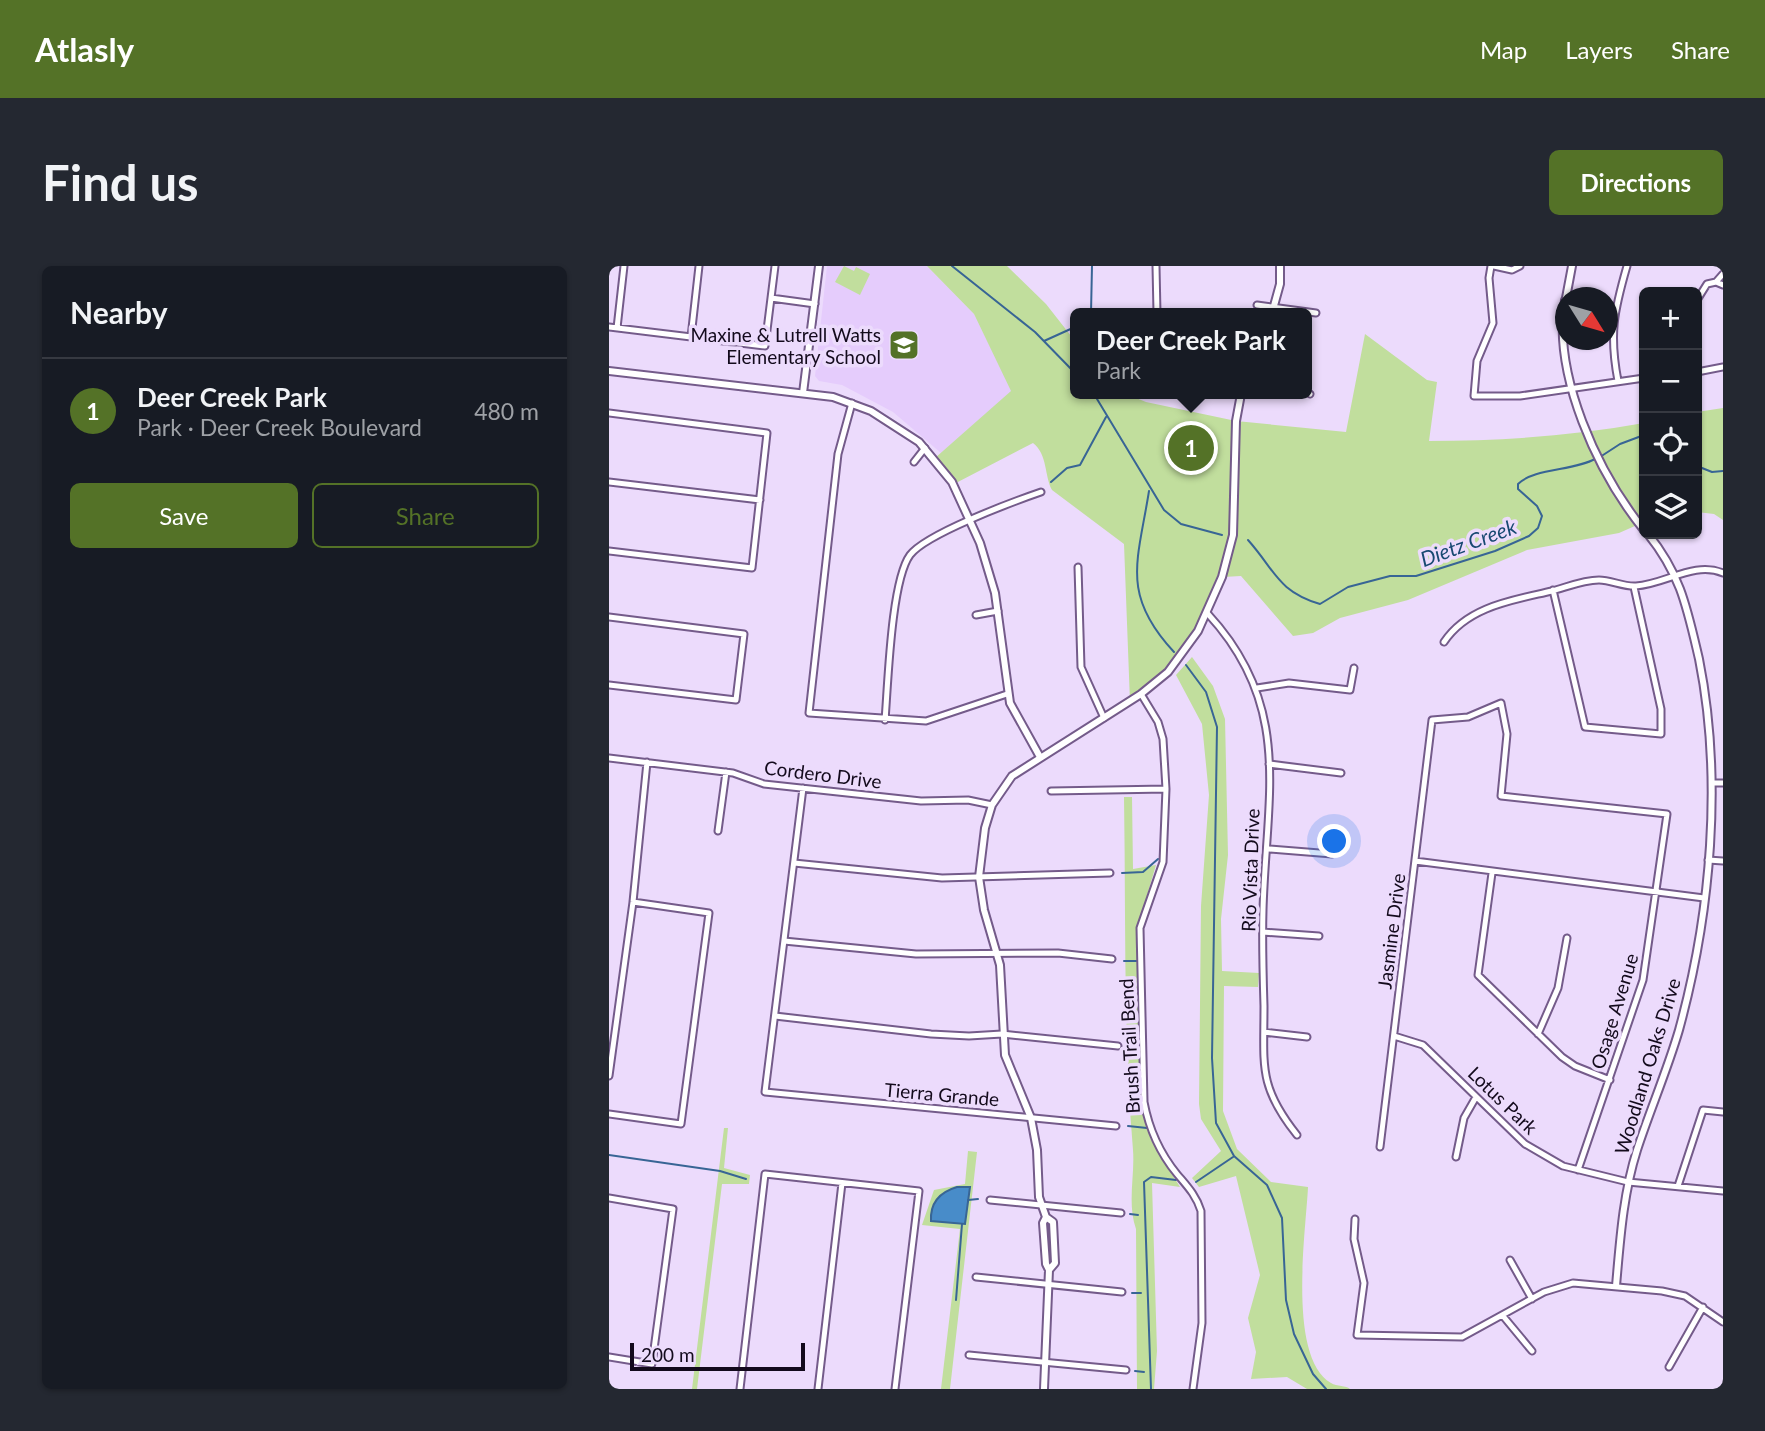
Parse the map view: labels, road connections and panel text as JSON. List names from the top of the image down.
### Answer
{
  "streets": {
    "street": [
      "Cordero Drive",
      "Rio Vista Drive",
      "Jasmine Drive",
      "Osage Avenue",
      "Brush Trail Bend",
      "Woodland Oaks Drive",
      "Tierra Grande",
      "Lotus Park"
    ]
  },
  "crossings": [
    ["Jasmine Drive", "Osage Avenue"],
    ["Jasmine Drive", "Lotus Park"],
    ["Osage Avenue", "Lotus Park"],
    ["Woodland Oaks Drive", "Lotus Park"]
  ],
  "water": ["Dietz Creek"],
  "places": {
    "school or university": ["Maxine & Lutrell Watts Elementary School"]
  },
  "scale_bar": "200 m",
  "north": "bottom right",
  "page": {
    "header": "Atlasly",
    "nav": ["Map", "Layers", "Share"],
    "buttons": [
      "Directions",
      ["Save", "Share"]
    ],
    "title": "Find us",
    "heading": "Nearby",
    "map_buttons": ["+", "−"],
    "popup": ["Deer Creek Park", "Park"],
    "list": [
      {
        "mark": "1",
        "name": "Deer Creek Park",
        "note": "Park · Deer Creek Boulevard",
        "value": "480 m"
      }
    ],
    "pins": "1",
    "scale": "200 m"
  }
}
